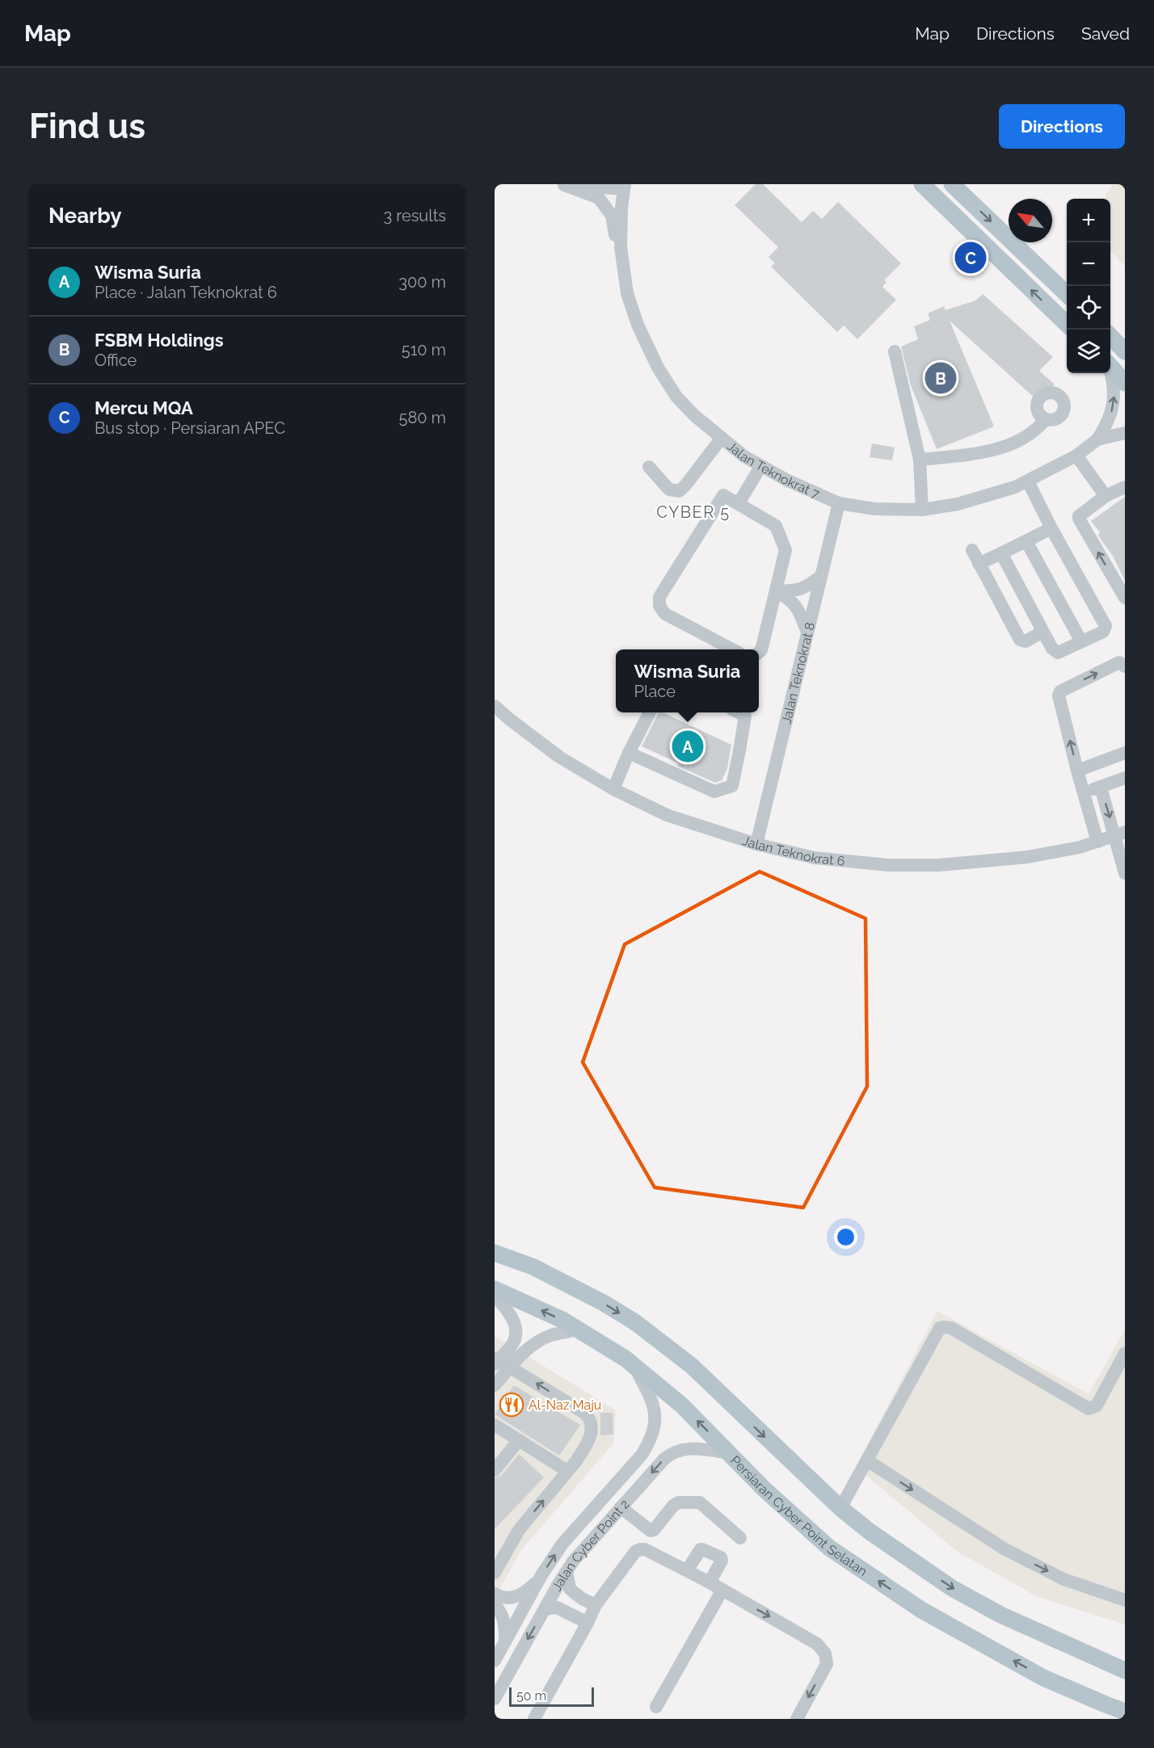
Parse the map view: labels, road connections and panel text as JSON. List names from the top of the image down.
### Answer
{
  "streets": {
    "main road": ["Persiaran Cyber Point Selatan"],
    "street": [
      "Jalan Teknokrat 7",
      "Jalan Teknokrat 8",
      "Jalan Teknokrat 6",
      "Jalan Cyber Point 2"
    ]
  },
  "crossings": [
    ["Jalan Teknokrat 7", "Jalan Teknokrat 8"],
    ["Jalan Teknokrat 8", "Jalan Teknokrat 6"],
    ["Persiaran Cyber Point Selatan", "Jalan Cyber Point 2"]
  ],
  "districts": ["CYBER 5"],
  "places": {
    "restaurant": ["Al-Naz Maju"]
  },
  "scale_bar": "50 m",
  "north": "top left",
  "page": {
    "header": "Map",
    "nav": ["Map", "Directions", "Saved"],
    "buttons": "Directions",
    "title": "Find us",
    "heading": ["Nearby", "3 results"],
    "map_buttons": ["+", "−"],
    "pins": ["C", "B", "A"],
    "list": [
      {
        "mark": "A",
        "name": "Wisma Suria",
        "note": "Place · Jalan Teknokrat 6",
        "value": "300 m"
      },
      {
        "mark": "B",
        "name": "FSBM Holdings",
        "note": "Office",
        "value": "510 m"
      },
      {
        "mark": "C",
        "name": "Mercu MQA",
        "note": "Bus stop · Persiaran APEC",
        "value": "580 m"
      }
    ],
    "popup": ["Wisma Suria", "Place"],
    "scale": "50 m"
  }
}
